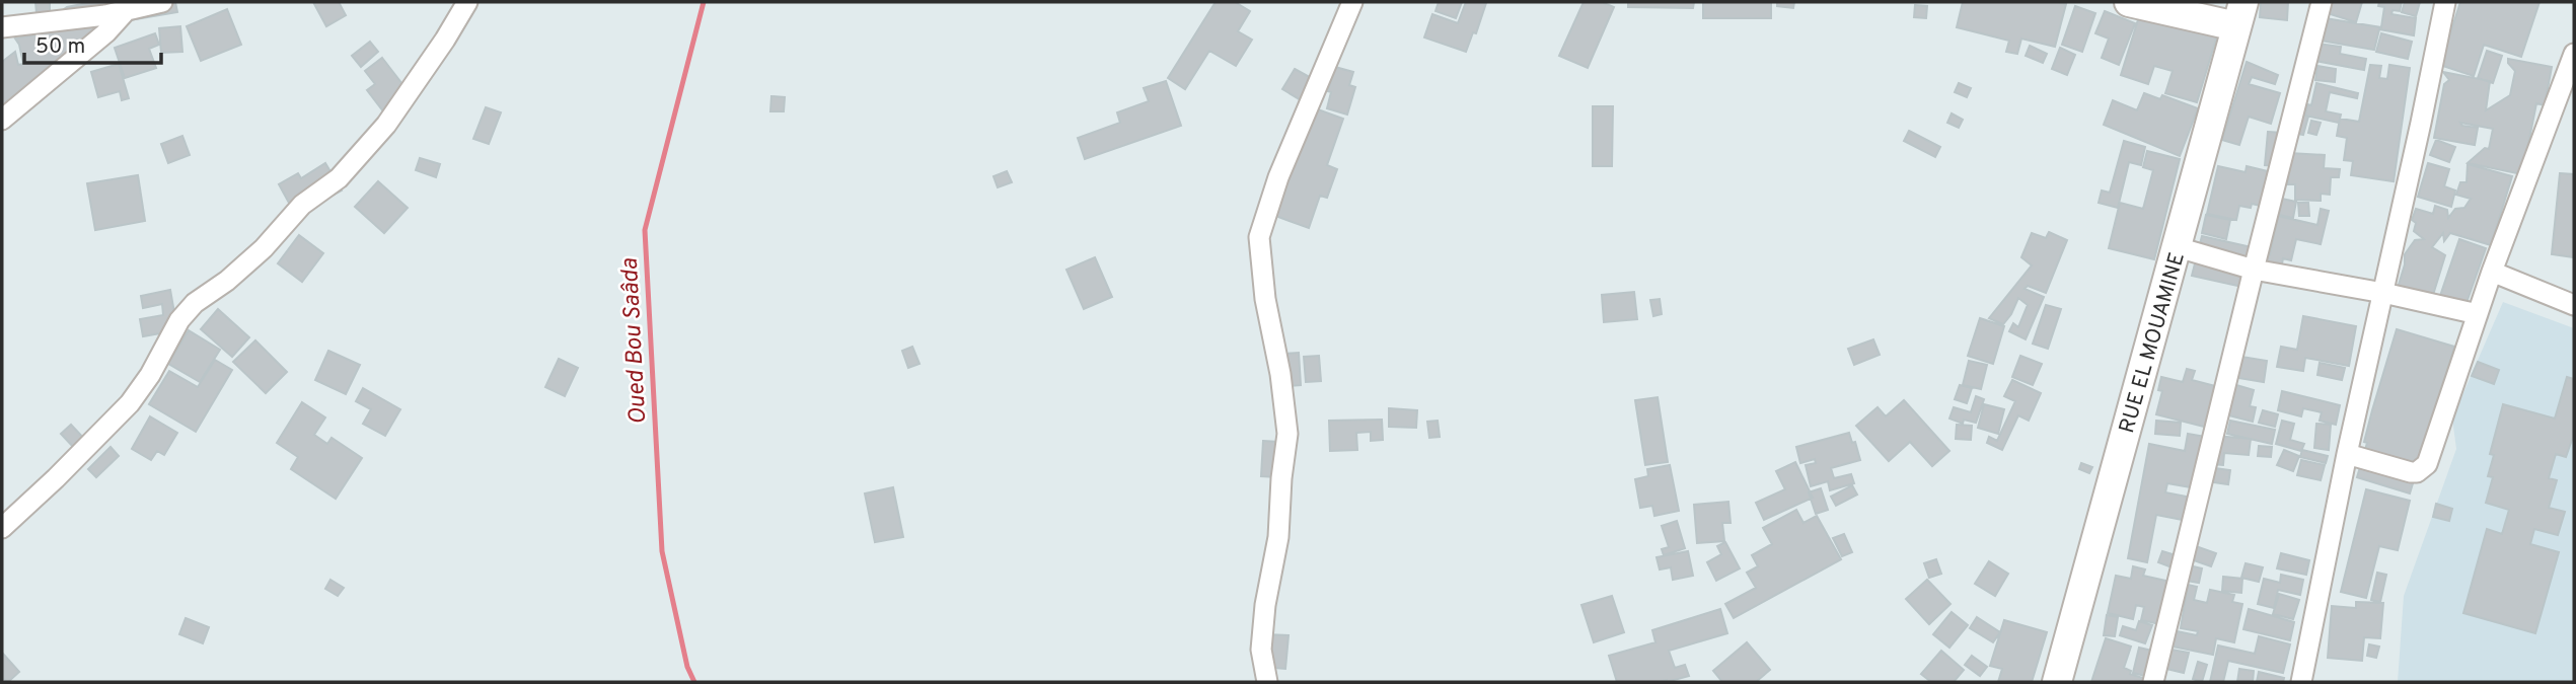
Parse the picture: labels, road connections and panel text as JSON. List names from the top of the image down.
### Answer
{
  "streets": {
    "main road": ["RUE EL MOUAMINE"]
  },
  "water": ["Oued Bou Saâda"],
  "scale_bar": "50 m"
}
